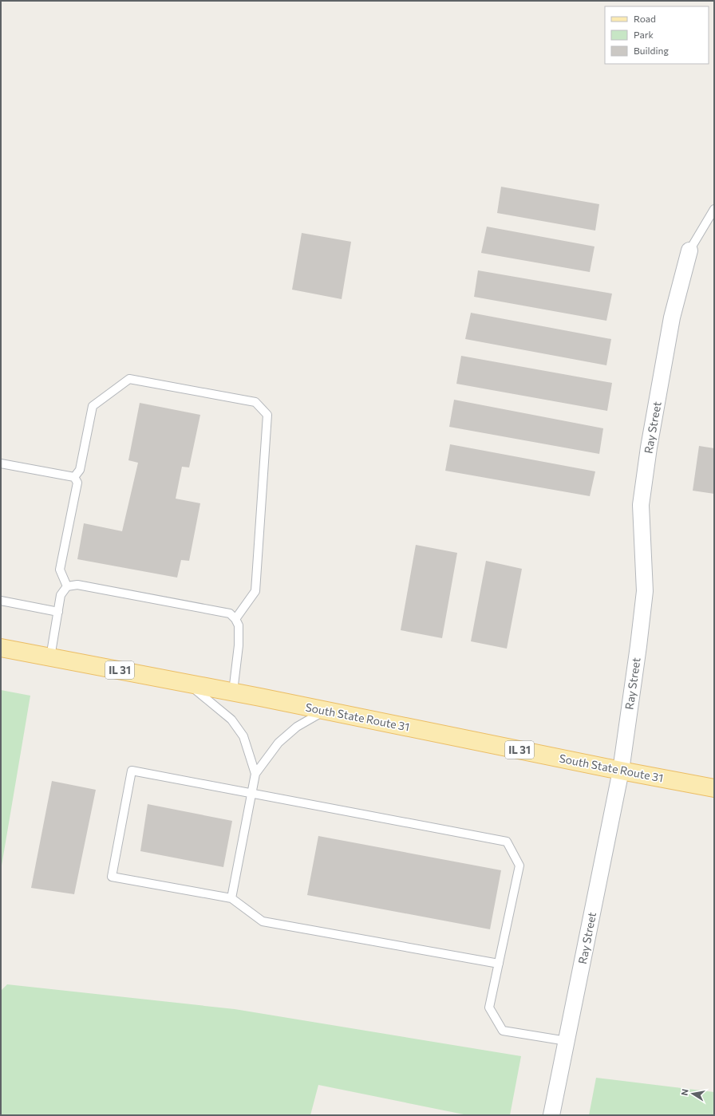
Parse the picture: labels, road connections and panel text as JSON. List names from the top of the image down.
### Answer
{
  "streets": {
    "main road": ["IL 31", "South State Route 31"],
    "street": ["Ray Street"]
  },
  "crossings": [
    ["Ray Street", "South State Route 31"]
  ],
  "legend": ["Road", "Park", "Building"],
  "north": "left"
}
